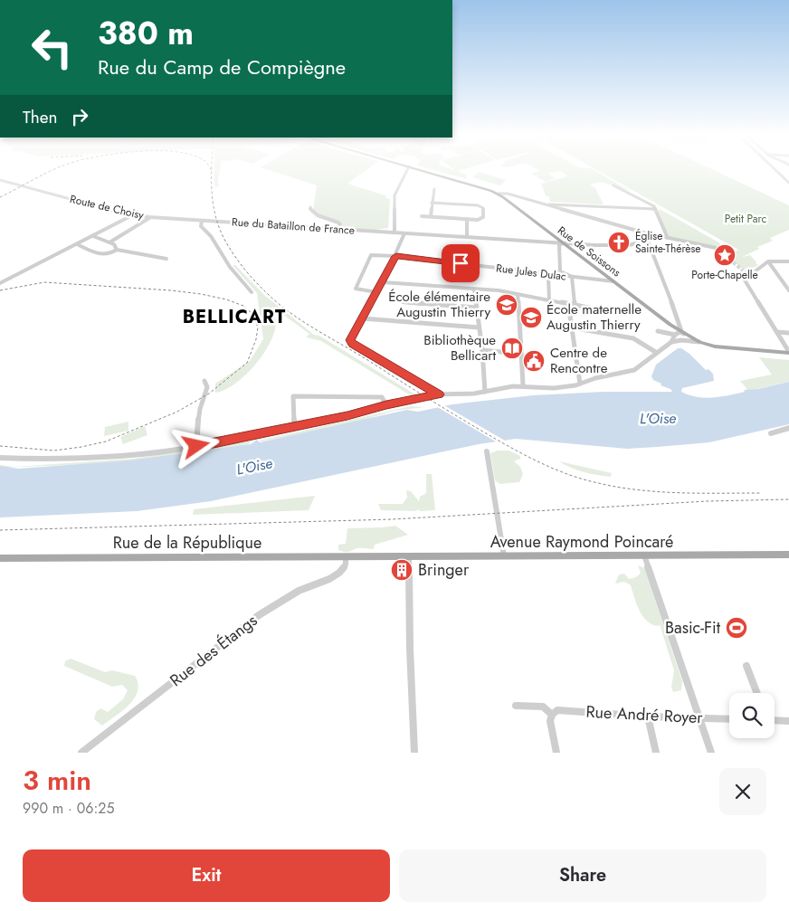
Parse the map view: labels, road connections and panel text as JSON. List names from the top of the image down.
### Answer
{
  "streets": {
    "main road": ["Rue de Soissons", "Avenue Raymond Poincaré", "Rue de la République"],
    "street": [
      "Route de Choisy",
      "Rue du Bataillon de France",
      "Rue Jules Dulac",
      "Rue des Étangs",
      "Rue André Royer"
    ]
  },
  "crossings": [
    ["Route de Choisy", "Rue du Bataillon de France"],
    ["Rue du Bataillon de France", "Rue de Soissons"],
    ["Rue de Soissons", "Rue Jules Dulac"],
    ["Avenue Raymond Poincaré", "Rue de la République"],
    ["Rue de la République", "Rue des Étangs"]
  ],
  "districts": ["BELLICART"],
  "water": ["L'Oise"],
  "parks": ["Petit Parc"],
  "places": {
    "church": ["Église Sainte-Thérèse"],
    "place": ["Porte-Chapelle"],
    "school or university": ["École élémentaire Augustin Thierry", "École maternelle Augustin Thierry"],
    "library": ["Bibliothèque Bellicart"],
    "public building": ["Centre de Rencontre"],
    "building": ["Bringer"],
    "sports": ["Basic-Fit"]
  },
  "page": {
    "turn": ["380 m", "Rue du Camp de Compiègne"],
    "then": "Then",
    "heading": ["3 min", "990 m · 06:25"],
    "buttons": ["Exit", "Share"]
  }
}
